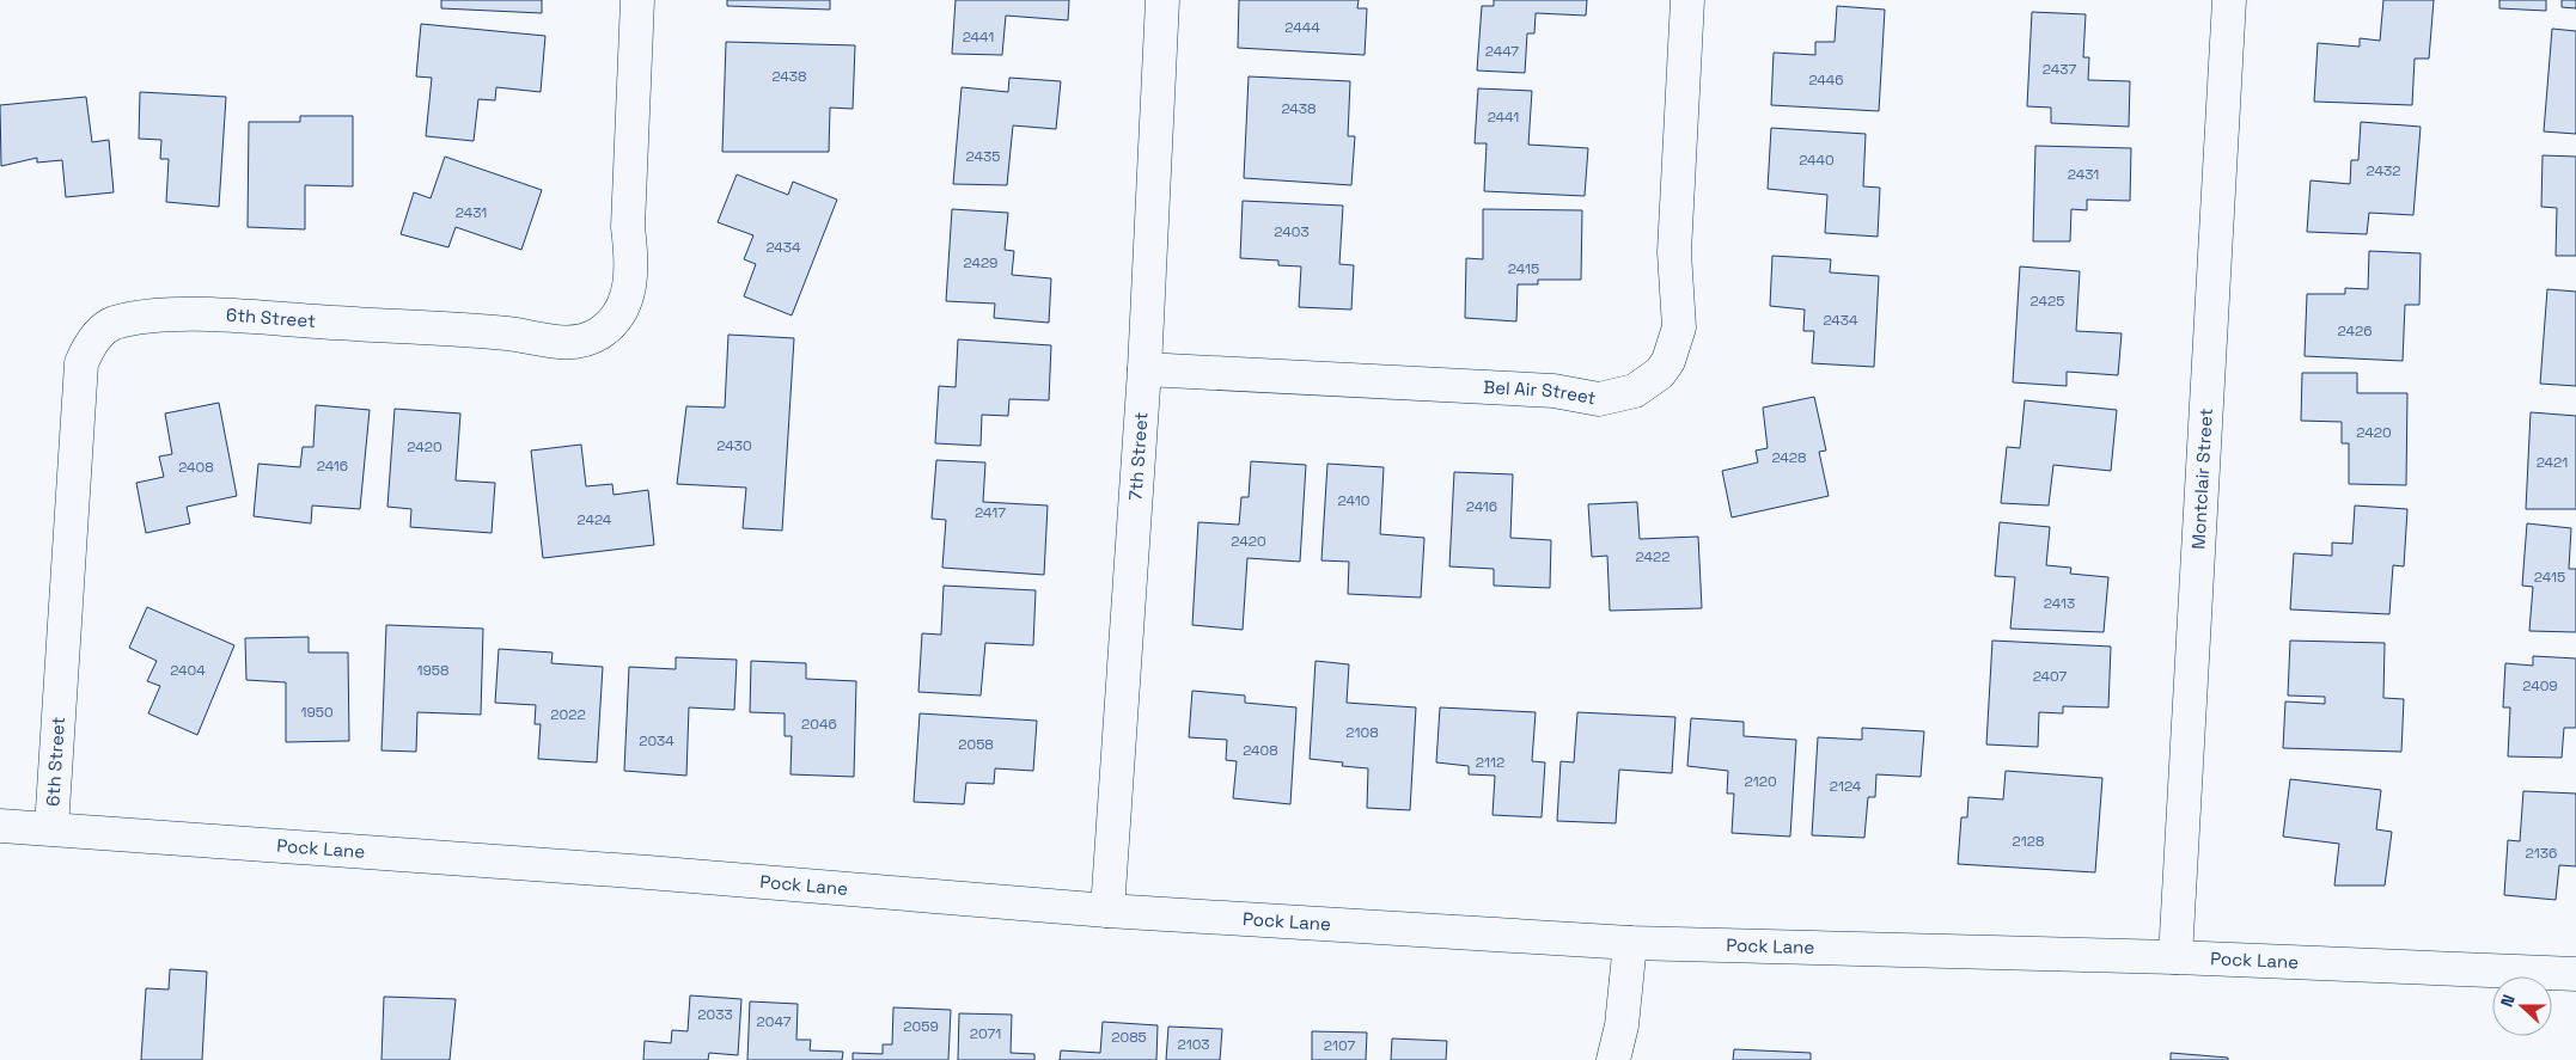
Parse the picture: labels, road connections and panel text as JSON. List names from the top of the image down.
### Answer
{
  "streets": {
    "street": [
      "6th Street",
      "Bel Air Street",
      "7th Street",
      "Montclair Street",
      "Pock Lane"
    ]
  },
  "crossings": [
    ["6th Street", "Pock Lane"],
    ["Bel Air Street", "7th Street"],
    ["7th Street", "Pock Lane"],
    ["Montclair Street", "Pock Lane"]
  ],
  "house_numbers": [
    "2444",
    "2441",
    "2447",
    "2437",
    "2438",
    "2446",
    "2438",
    "2441",
    "2435",
    "2440",
    "2432",
    "2431",
    "2431",
    "2403",
    "2434",
    "2429",
    "2415",
    "2425",
    "2434",
    "2426",
    "2420",
    "2430",
    "2420",
    "2428",
    "2421",
    "2416",
    "2408",
    "2410",
    "2416",
    "2417",
    "2424",
    "2420",
    "2422",
    "2415",
    "2413",
    "2404",
    "1958",
    "2407",
    "2409",
    "1950",
    "2022",
    "2046",
    "2108",
    "2034",
    "2058",
    "2408",
    "2112",
    "2120",
    "2124",
    "2128",
    "2136",
    "2033",
    "2047",
    "2059",
    "2071",
    "2085",
    "2103",
    "2107"
  ],
  "north": "left"
}
